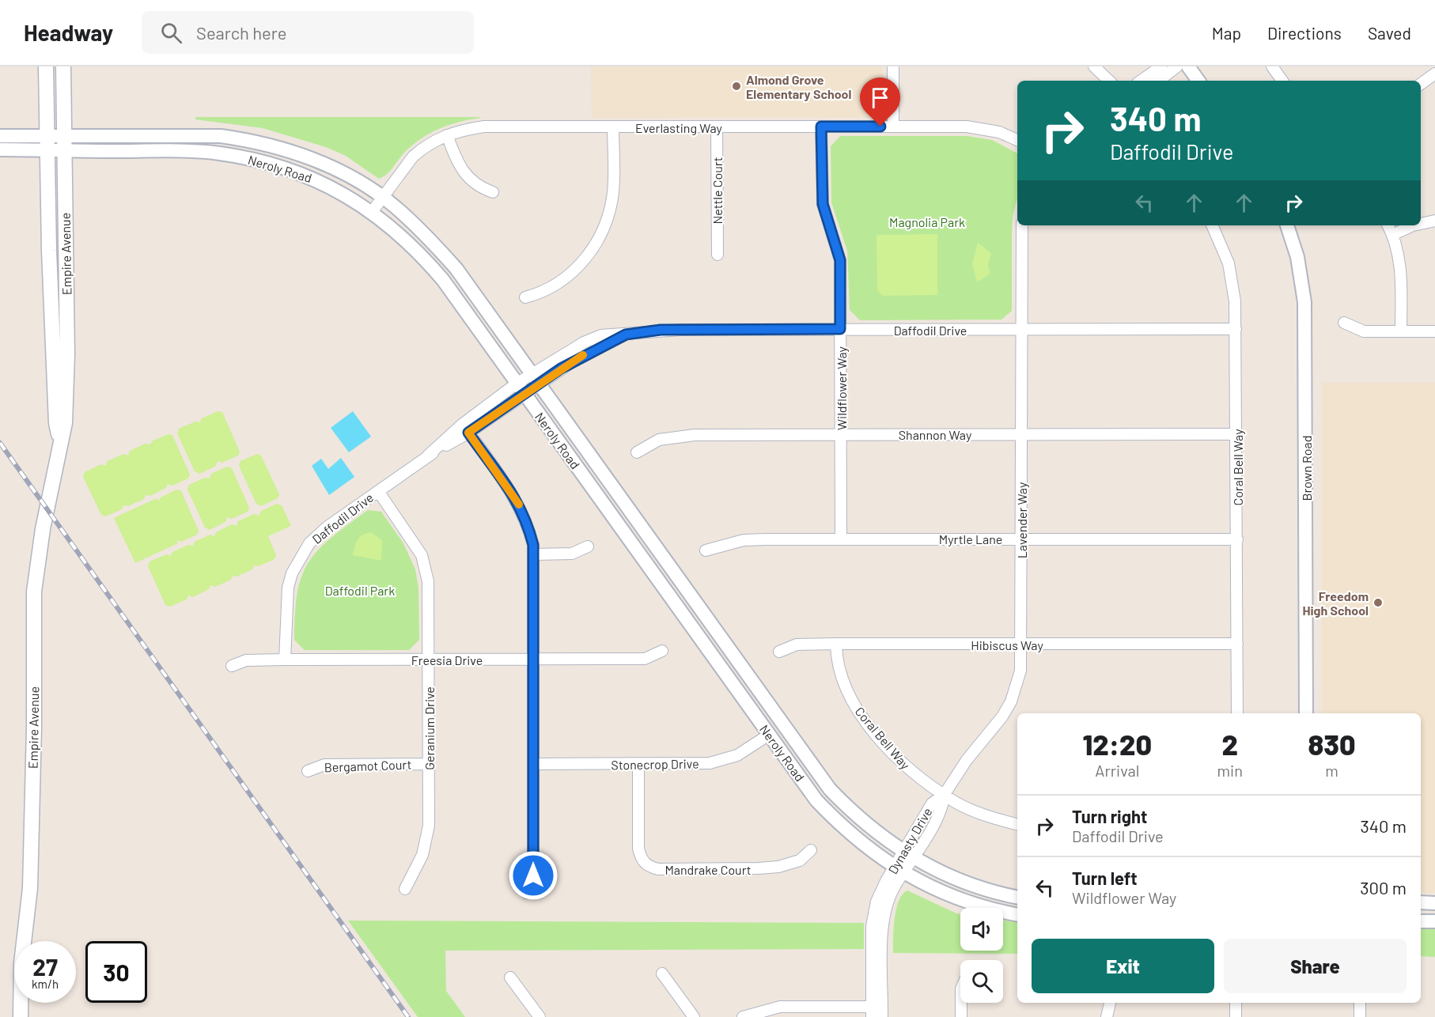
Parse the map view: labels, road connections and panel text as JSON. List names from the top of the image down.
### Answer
{
  "streets": {
    "main road": ["Empire Avenue"],
    "street": [
      "Everlasting Way",
      "Neroly Road",
      "Nettle Court",
      "Daffodil Drive",
      "Wildflower Way",
      "Shannon Way",
      "Coral Bell Way",
      "Brown Road",
      "Lavender Way",
      "Myrtle Lane",
      "Hibiscus Way",
      "Freesia Drive",
      "Geranium Drive",
      "Stonecrop Drive",
      "Bergamot Court",
      "Dynasty Drive",
      "Mandrake Court"
    ]
  },
  "crossings": [
    ["Everlasting Way", "Neroly Road"],
    ["Everlasting Way", "Nettle Court"],
    ["Everlasting Way", "Wildflower Way"],
    ["Neroly Road", "Empire Avenue"],
    ["Neroly Road", "Daffodil Drive"],
    ["Neroly Road", "Stonecrop Drive"],
    ["Neroly Road", "Dynasty Drive"],
    ["Daffodil Drive", "Wildflower Way"],
    ["Daffodil Drive", "Coral Bell Way"],
    ["Daffodil Drive", "Lavender Way"],
    ["Daffodil Drive", "Freesia Drive"],
    ["Daffodil Drive", "Geranium Drive"],
    ["Wildflower Way", "Shannon Way"],
    ["Wildflower Way", "Myrtle Lane"],
    ["Shannon Way", "Coral Bell Way"],
    ["Shannon Way", "Lavender Way"],
    ["Coral Bell Way", "Lavender Way"],
    ["Coral Bell Way", "Myrtle Lane"],
    ["Coral Bell Way", "Hibiscus Way"],
    ["Coral Bell Way", "Dynasty Drive"],
    ["Lavender Way", "Myrtle Lane"],
    ["Lavender Way", "Hibiscus Way"],
    ["Lavender Way", "Dynasty Drive"],
    ["Freesia Drive", "Geranium Drive"],
    ["Geranium Drive", "Bergamot Court"],
    ["Stonecrop Drive", "Mandrake Court"]
  ],
  "parks": ["Magnolia Park", "Daffodil Park"],
  "places": ["Almond Grove Elementary School", "Freedom High School"],
  "page": {
    "header": "Headway",
    "search": "Search here",
    "nav": ["Map", "Directions", "Saved"],
    "turn": ["340 m", "Daffodil Drive"],
    "eta": [
      "12:20",
      "Arrival",
      "2",
      "min",
      "830",
      "m"
    ],
    "list": [
      {
        "name": "Turn right",
        "note": "Daffodil Drive",
        "value": "340 m"
      },
      {
        "name": "Turn left",
        "note": "Wildflower Way",
        "value": "300 m"
      }
    ],
    "buttons": ["Exit", "Share"],
    "speed": "27 km/h",
    "limit": "30"
  }
}
